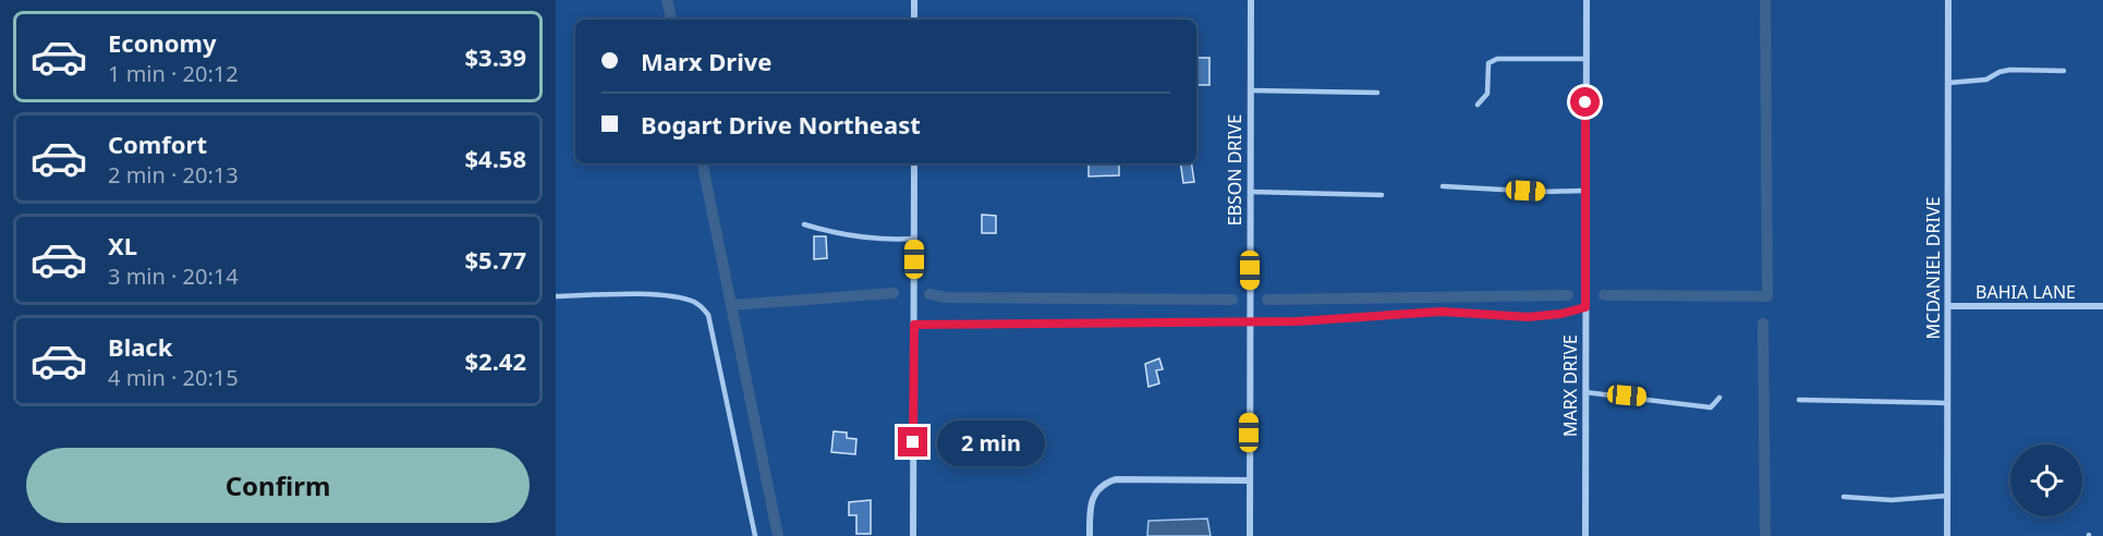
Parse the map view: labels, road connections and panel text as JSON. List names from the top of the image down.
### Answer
{
  "streets": {
    "street": [
      "EBSON DRIVE",
      "MCDANIEL DRIVE",
      "BAHIA LANE",
      "MARX DRIVE"
    ]
  },
  "crossings": [
    ["MCDANIEL DRIVE", "BAHIA LANE"]
  ],
  "page": {
    "list": [
      {
        "name": "Economy",
        "note": "1 min · 20:12",
        "value": "$3.39"
      },
      {
        "name": "Comfort",
        "note": "2 min · 20:13",
        "value": "$4.58"
      },
      {
        "name": "XL",
        "note": "3 min · 20:14",
        "value": "$5.77"
      },
      {
        "name": "Black",
        "note": "4 min · 20:15",
        "value": "$2.42"
      }
    ],
    "banner": ["Marx Drive", "Bogart Drive Northeast"],
    "bubble": "2 min",
    "buttons": "Confirm"
  }
}
